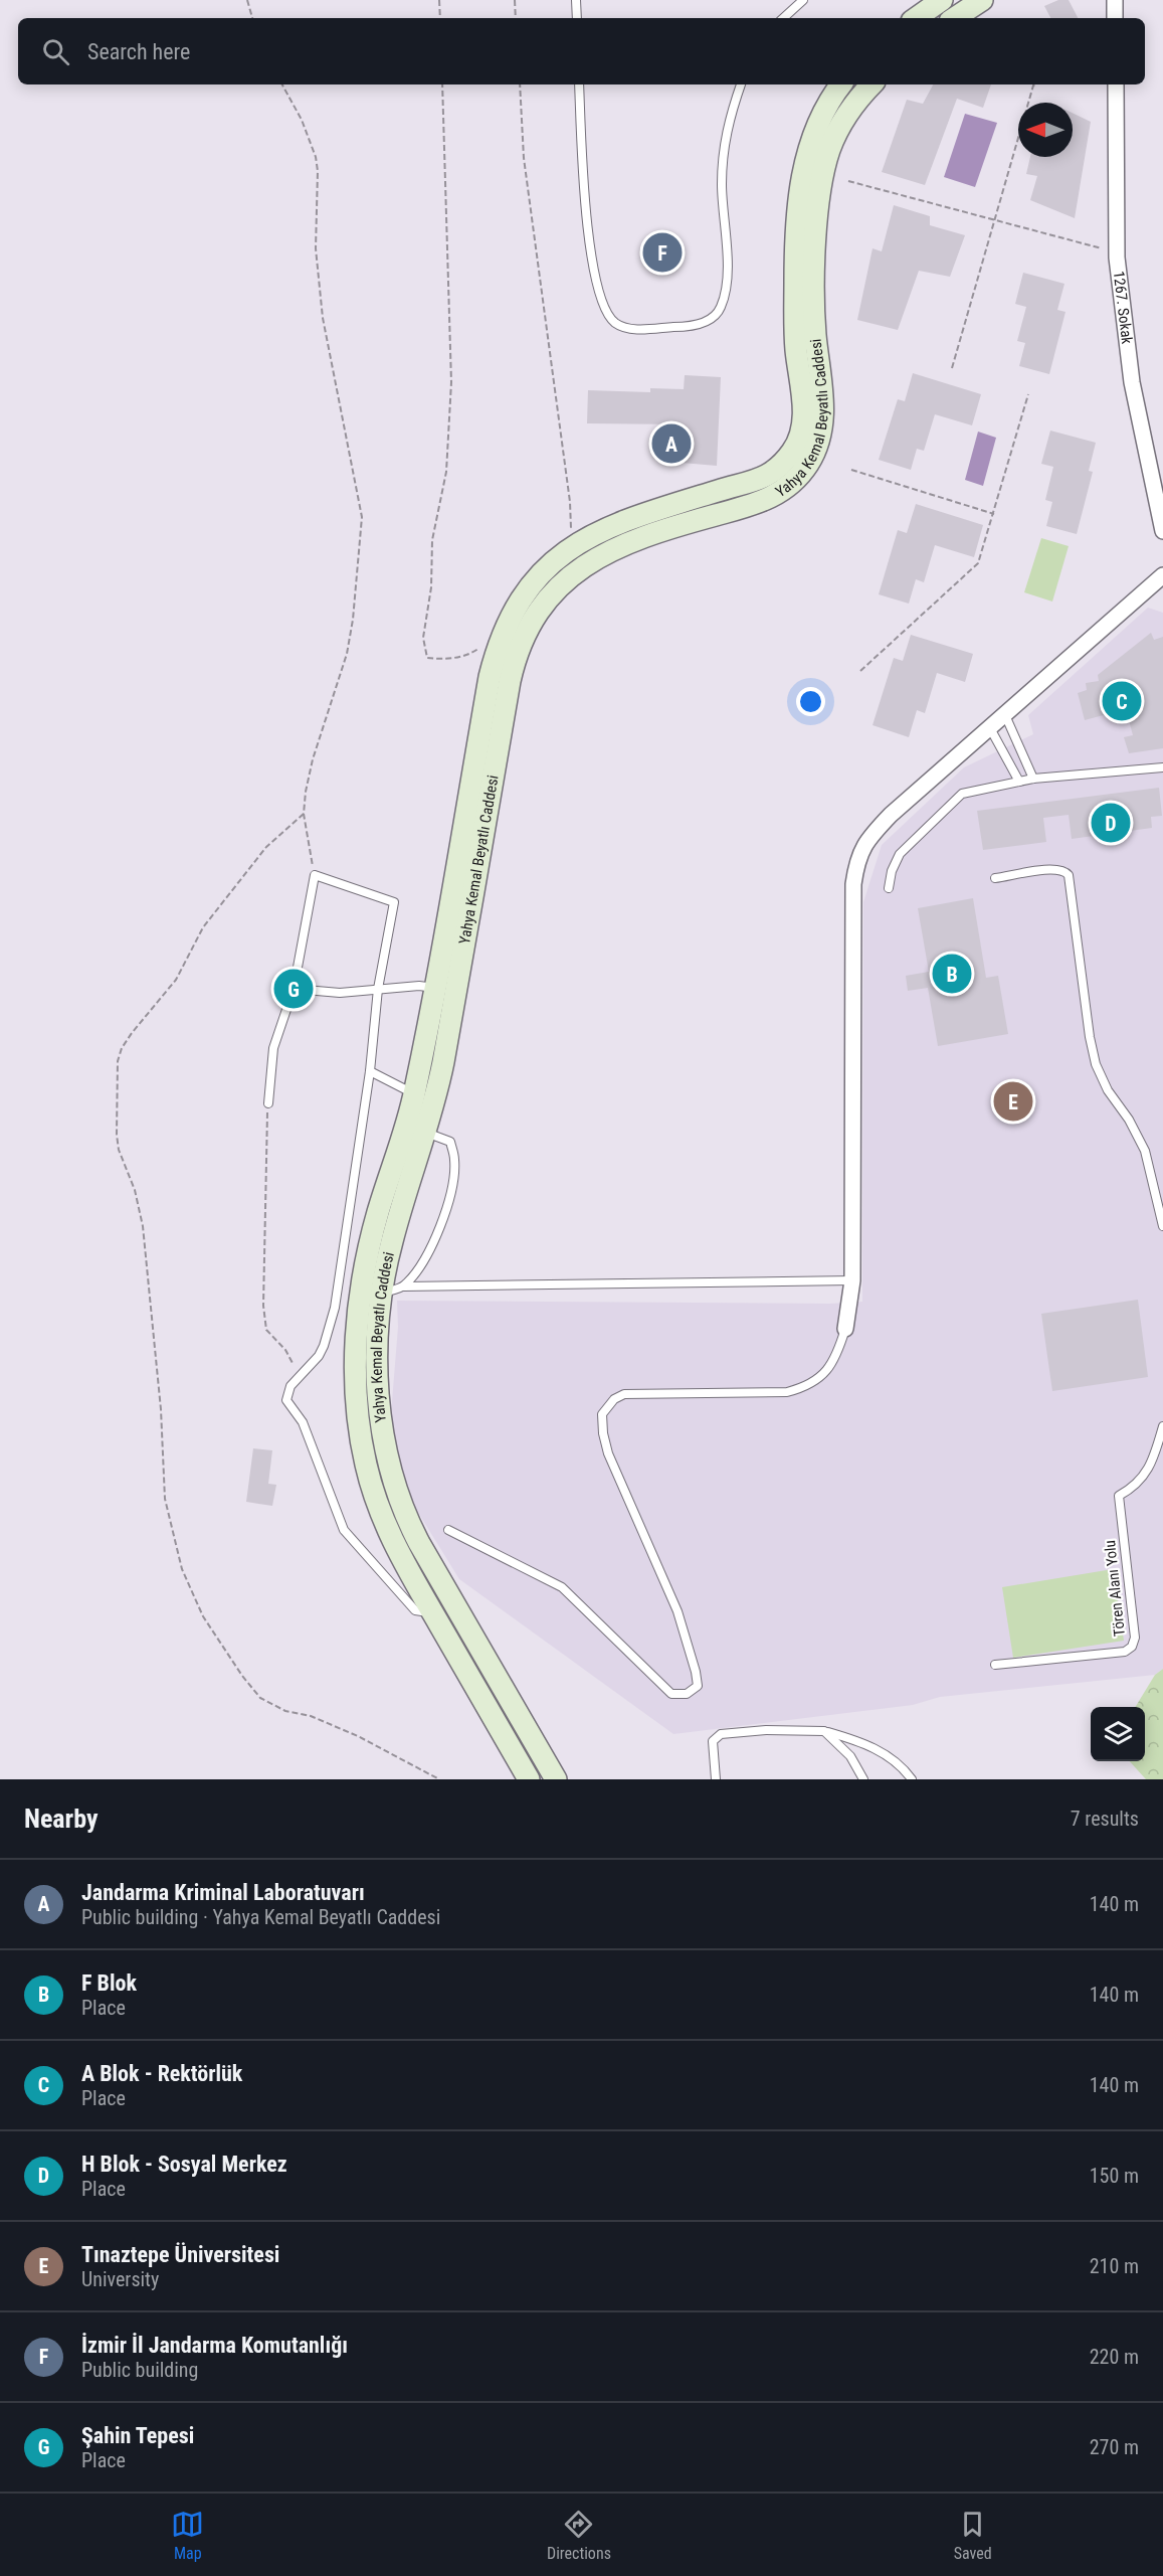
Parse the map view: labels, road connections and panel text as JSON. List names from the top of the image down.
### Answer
{
  "streets": {
    "main road": ["Yahya Kemal Beyatlı Caddesi"],
    "street": ["1267. Sokak"],
    "lane": ["Tören Alanı Yolu"]
  },
  "north": "left",
  "page": {
    "search": "Search here",
    "pins": [
      "F",
      "A",
      "C",
      "D",
      "B",
      "G",
      "E"
    ],
    "heading": ["Nearby", "7 results"],
    "list": [
      {
        "mark": "A",
        "name": "Jandarma Kriminal Laboratuvarı",
        "note": "Public building · Yahya Kemal Beyatlı Caddesi",
        "value": "140 m"
      },
      {
        "mark": "B",
        "name": "F Blok",
        "note": "Place",
        "value": "140 m"
      },
      {
        "mark": "C",
        "name": "A Blok - Rektörlük",
        "note": "Place",
        "value": "140 m"
      },
      {
        "mark": "D",
        "name": "H Blok - Sosyal Merkez",
        "note": "Place",
        "value": "150 m"
      },
      {
        "mark": "E",
        "name": "Tınaztepe Üniversitesi",
        "note": "University",
        "value": "210 m"
      },
      {
        "mark": "F",
        "name": "İzmir İl Jandarma Komutanlığı",
        "note": "Public building",
        "value": "220 m"
      },
      {
        "mark": "G",
        "name": "Şahin Tepesi",
        "note": "Place",
        "value": "270 m"
      }
    ],
    "nav": ["Map", "Directions", "Saved"]
  }
}
